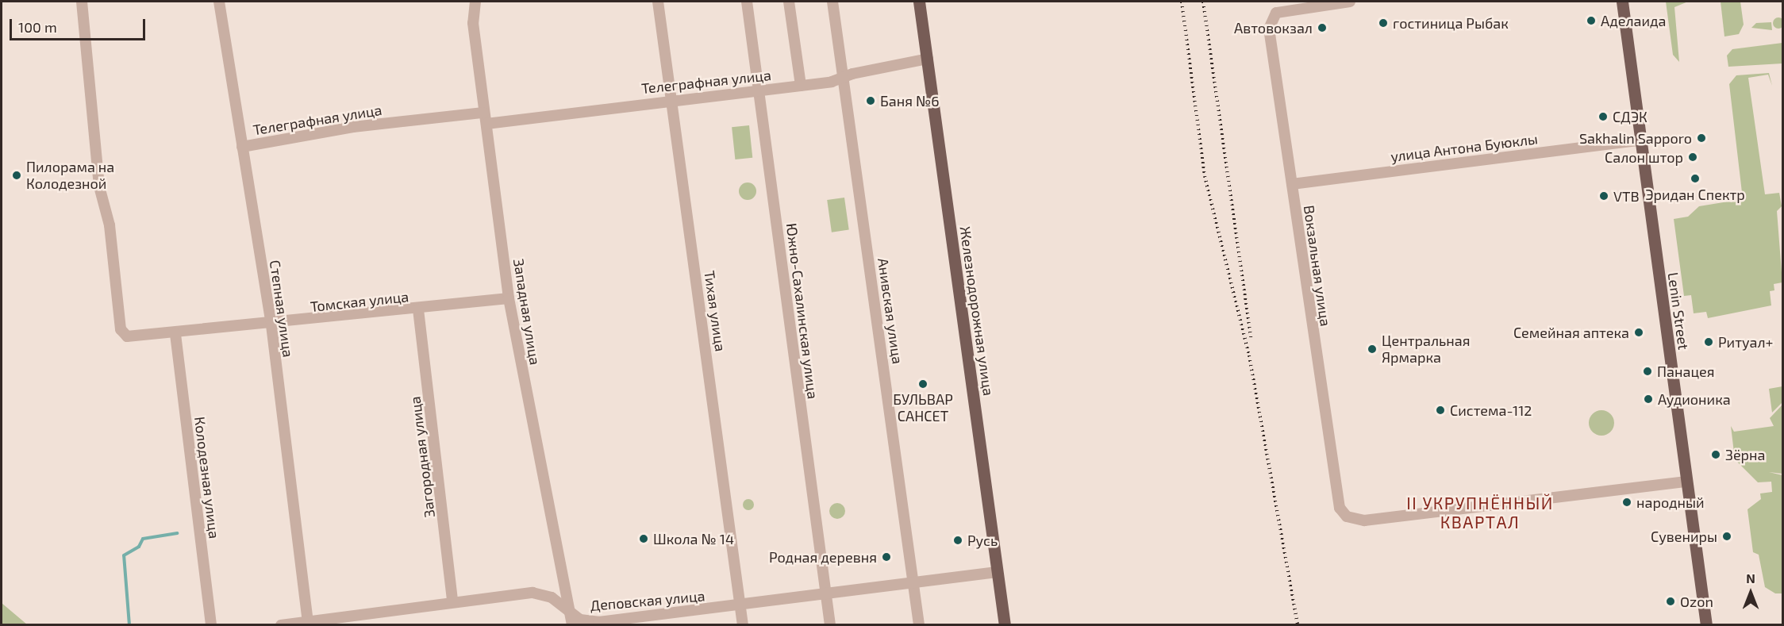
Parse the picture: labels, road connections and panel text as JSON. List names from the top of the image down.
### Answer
{
  "streets": {
    "main road": ["Железнодорожная улица", "Lenin Street"],
    "street": [
      "Телеграфная улица",
      "улица Антона Буюклы",
      "Вокзальная улица",
      "Томская улица",
      "Степная улица",
      "Тихая улица",
      "Южно-Сахалинская улица",
      "Анивская улица",
      "Западная улица",
      "Загородная улица",
      "Колодезная улица",
      "Деповская улица"
    ]
  },
  "crossings": [
    ["Телеграфная улица", "Степная улица"],
    ["Телеграфная улица", "Тихая улица"],
    ["Телеграфная улица", "Южно-Сахалинская улица"],
    ["Телеграфная улица", "Анивская улица"],
    ["Телеграфная улица", "Железнодорожная улица"],
    ["Телеграфная улица", "Западная улица"],
    ["улица Антона Буюклы", "Вокзальная улица"],
    ["улица Антона Буюклы", "Lenin Street"],
    ["Вокзальная улица", "Lenin Street"],
    ["Томская улица", "Степная улица"],
    ["Томская улица", "Западная улица"],
    ["Томская улица", "Загородная улица"],
    ["Томская улица", "Колодезная улица"],
    ["Степная улица", "Деповская улица"],
    ["Тихая улица", "Деповская улица"],
    ["Южно-Сахалинская улица", "Деповская улица"],
    ["Анивская улица", "Деповская улица"],
    ["Железнодорожная улица", "Деповская улица"],
    ["Западная улица", "Деповская улица"],
    ["Загородная улица", "Деповская улица"]
  ],
  "districts": ["II УКРУПНЁННЫЙ КВАРТАЛ"],
  "places": [
    "Аделаида",
    "гостиница Рыбак",
    "Автовокзал",
    "Баня №6",
    "СДЭК",
    "Sakhalin Sapporo",
    "Салон штор",
    "Пилорама на Колодезной",
    "Эридан Спектр",
    "VTB",
    "Семейная аптека",
    "Ритуал+",
    "Центральная Ярмарка",
    "Панацея",
    "БУЛЬВАР САНСЕТ",
    "Аудионика",
    "Система-112",
    "Зёрна",
    "народный",
    "Сувениры",
    "Школа № 14",
    "Русь",
    "Родная деревня",
    "Ozon"
  ],
  "scale_bar": "100 m",
  "north": "top"
}
